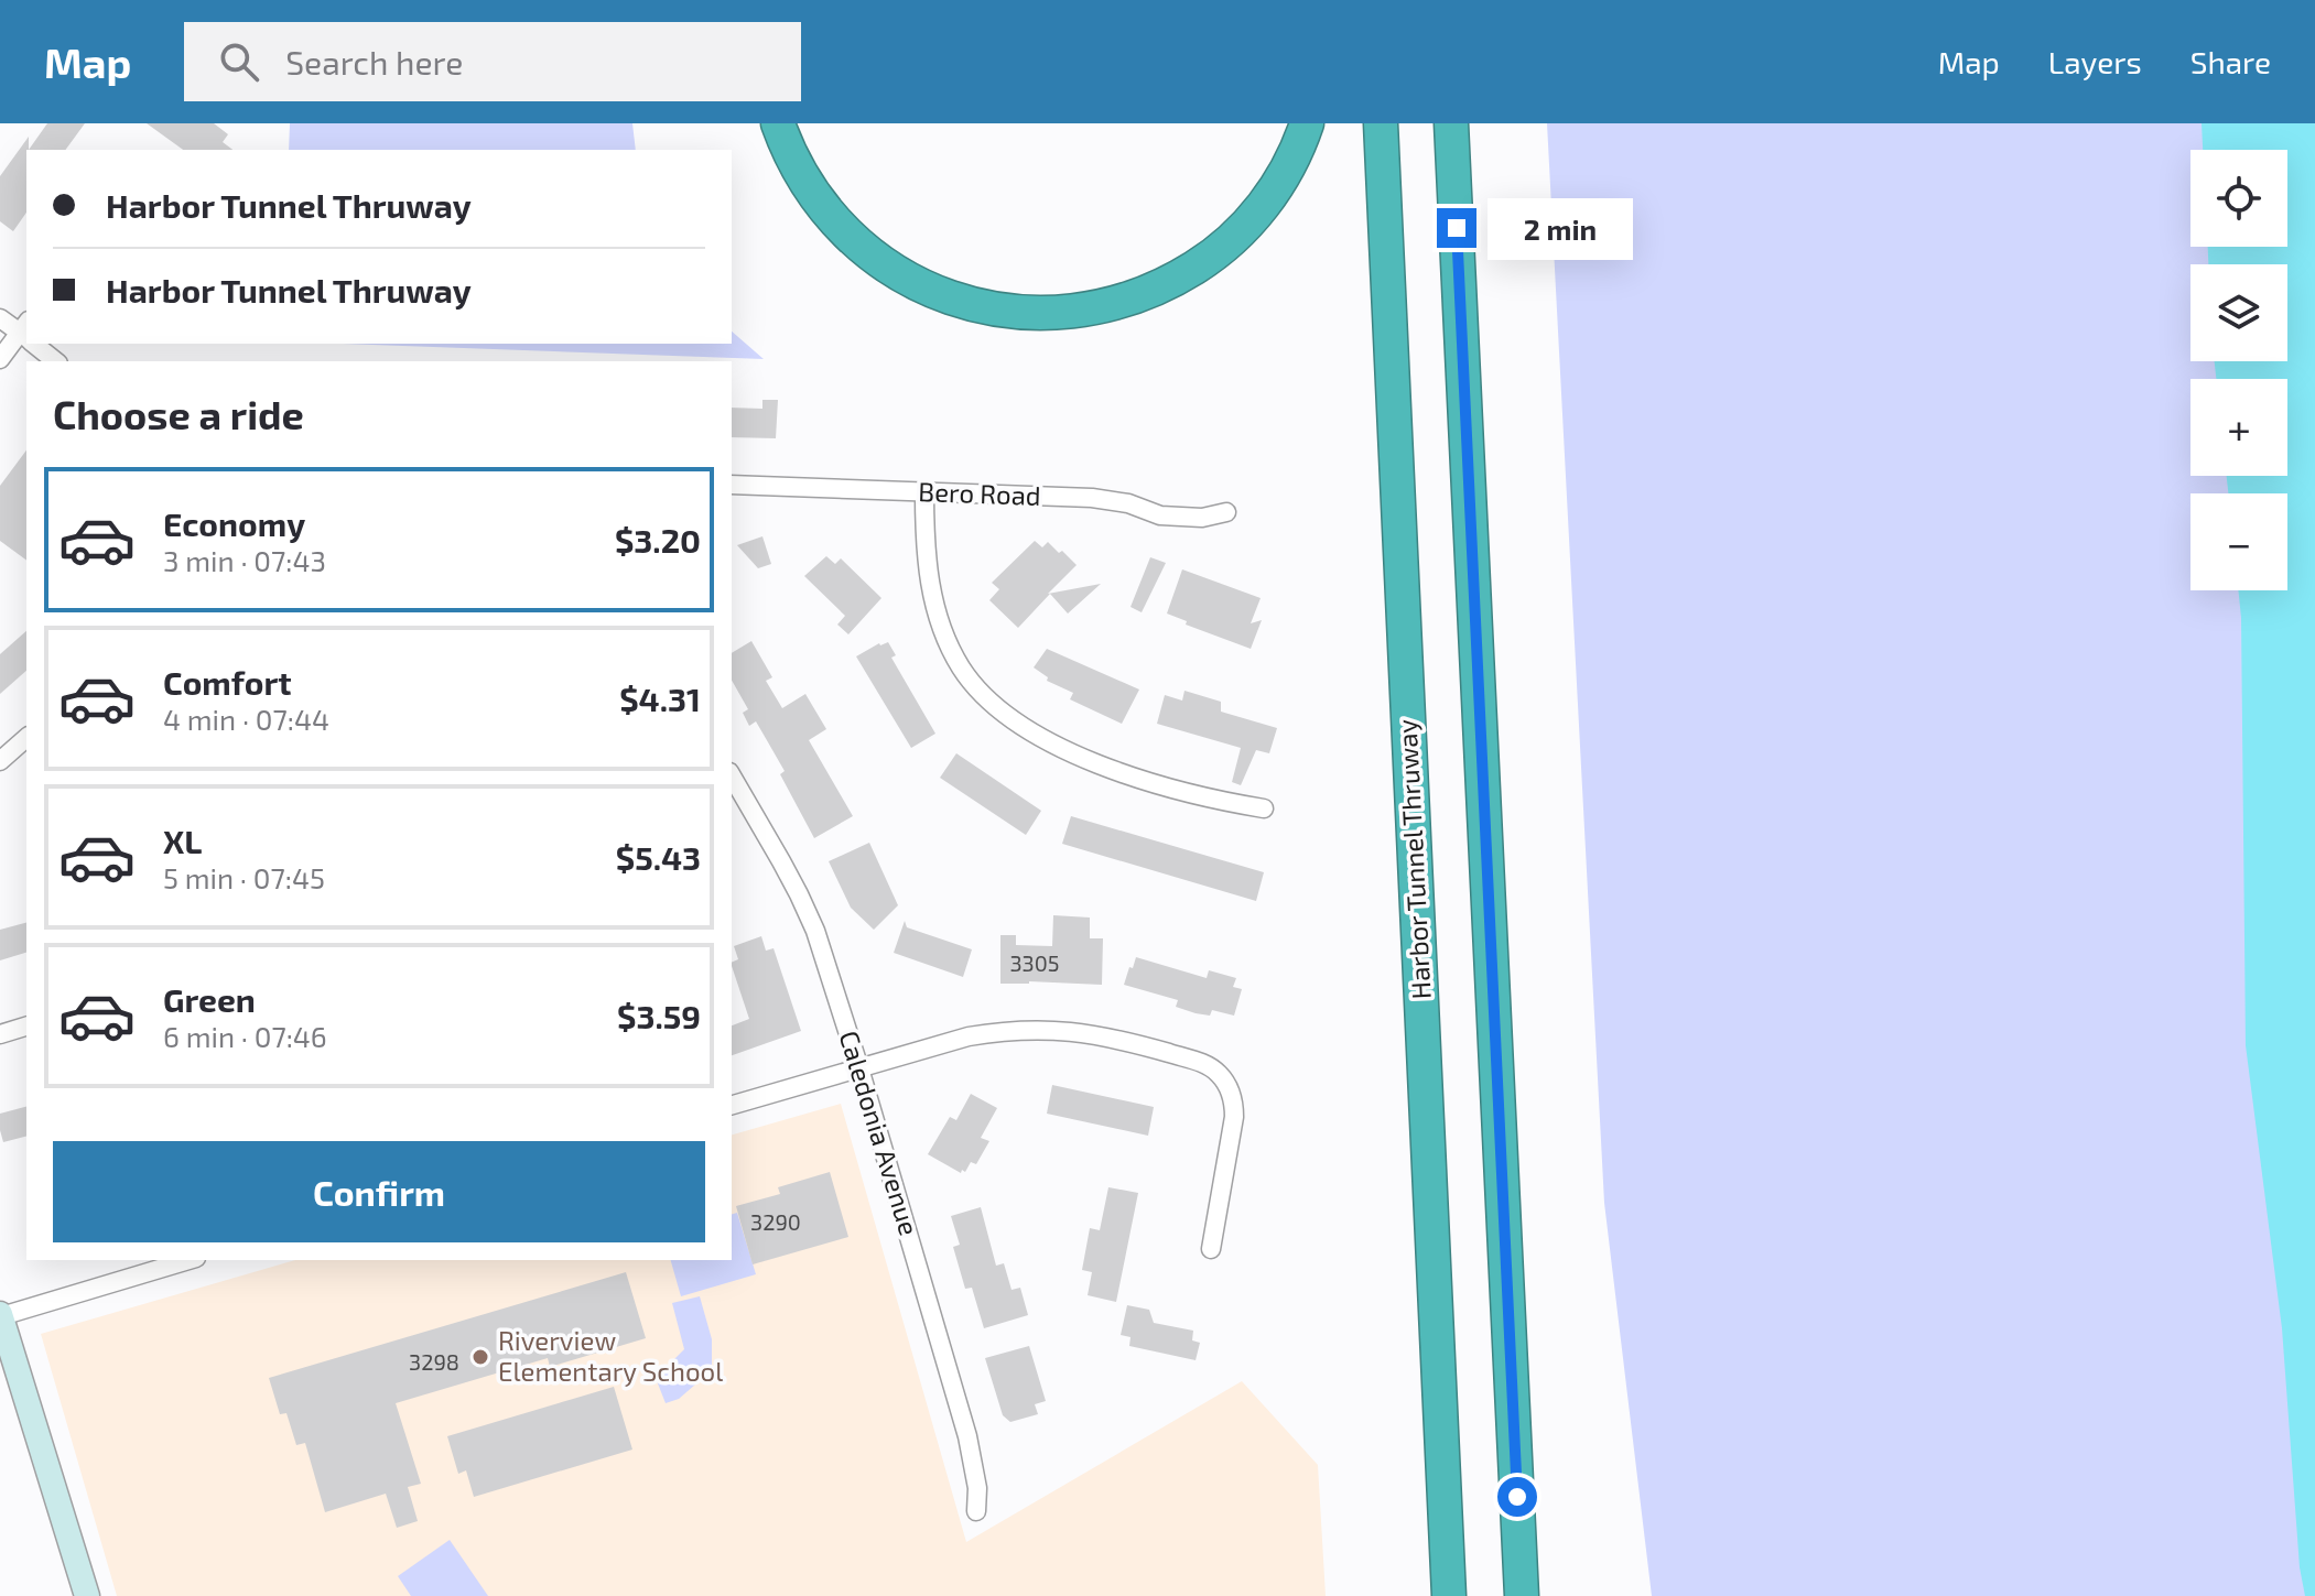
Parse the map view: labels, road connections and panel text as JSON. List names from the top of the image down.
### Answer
{
  "streets": {
    "highway": ["Harbor Tunnel Thruway"],
    "street": ["Bero Road", "Caledonia Avenue"]
  },
  "places": ["Riverview Elementary School"],
  "house_numbers": ["3305", "3290", "3298"],
  "page": {
    "header": "Map",
    "search": "Search here",
    "nav": ["Map", "Layers", "Share"],
    "map_buttons": ["+", "−"],
    "banner": ["Harbor Tunnel Thruway", "Harbor Tunnel Thruway"],
    "bubble": "2 min",
    "heading": "Choose a ride",
    "list": [
      {
        "name": "Economy",
        "note": "3 min · 07:43",
        "value": "$3.20"
      },
      {
        "name": "Comfort",
        "note": "4 min · 07:44",
        "value": "$4.31"
      },
      {
        "name": "XL",
        "note": "5 min · 07:45",
        "value": "$5.43"
      },
      {
        "name": "Green",
        "note": "6 min · 07:46",
        "value": "$3.59"
      }
    ],
    "buttons": "Confirm"
  }
}
